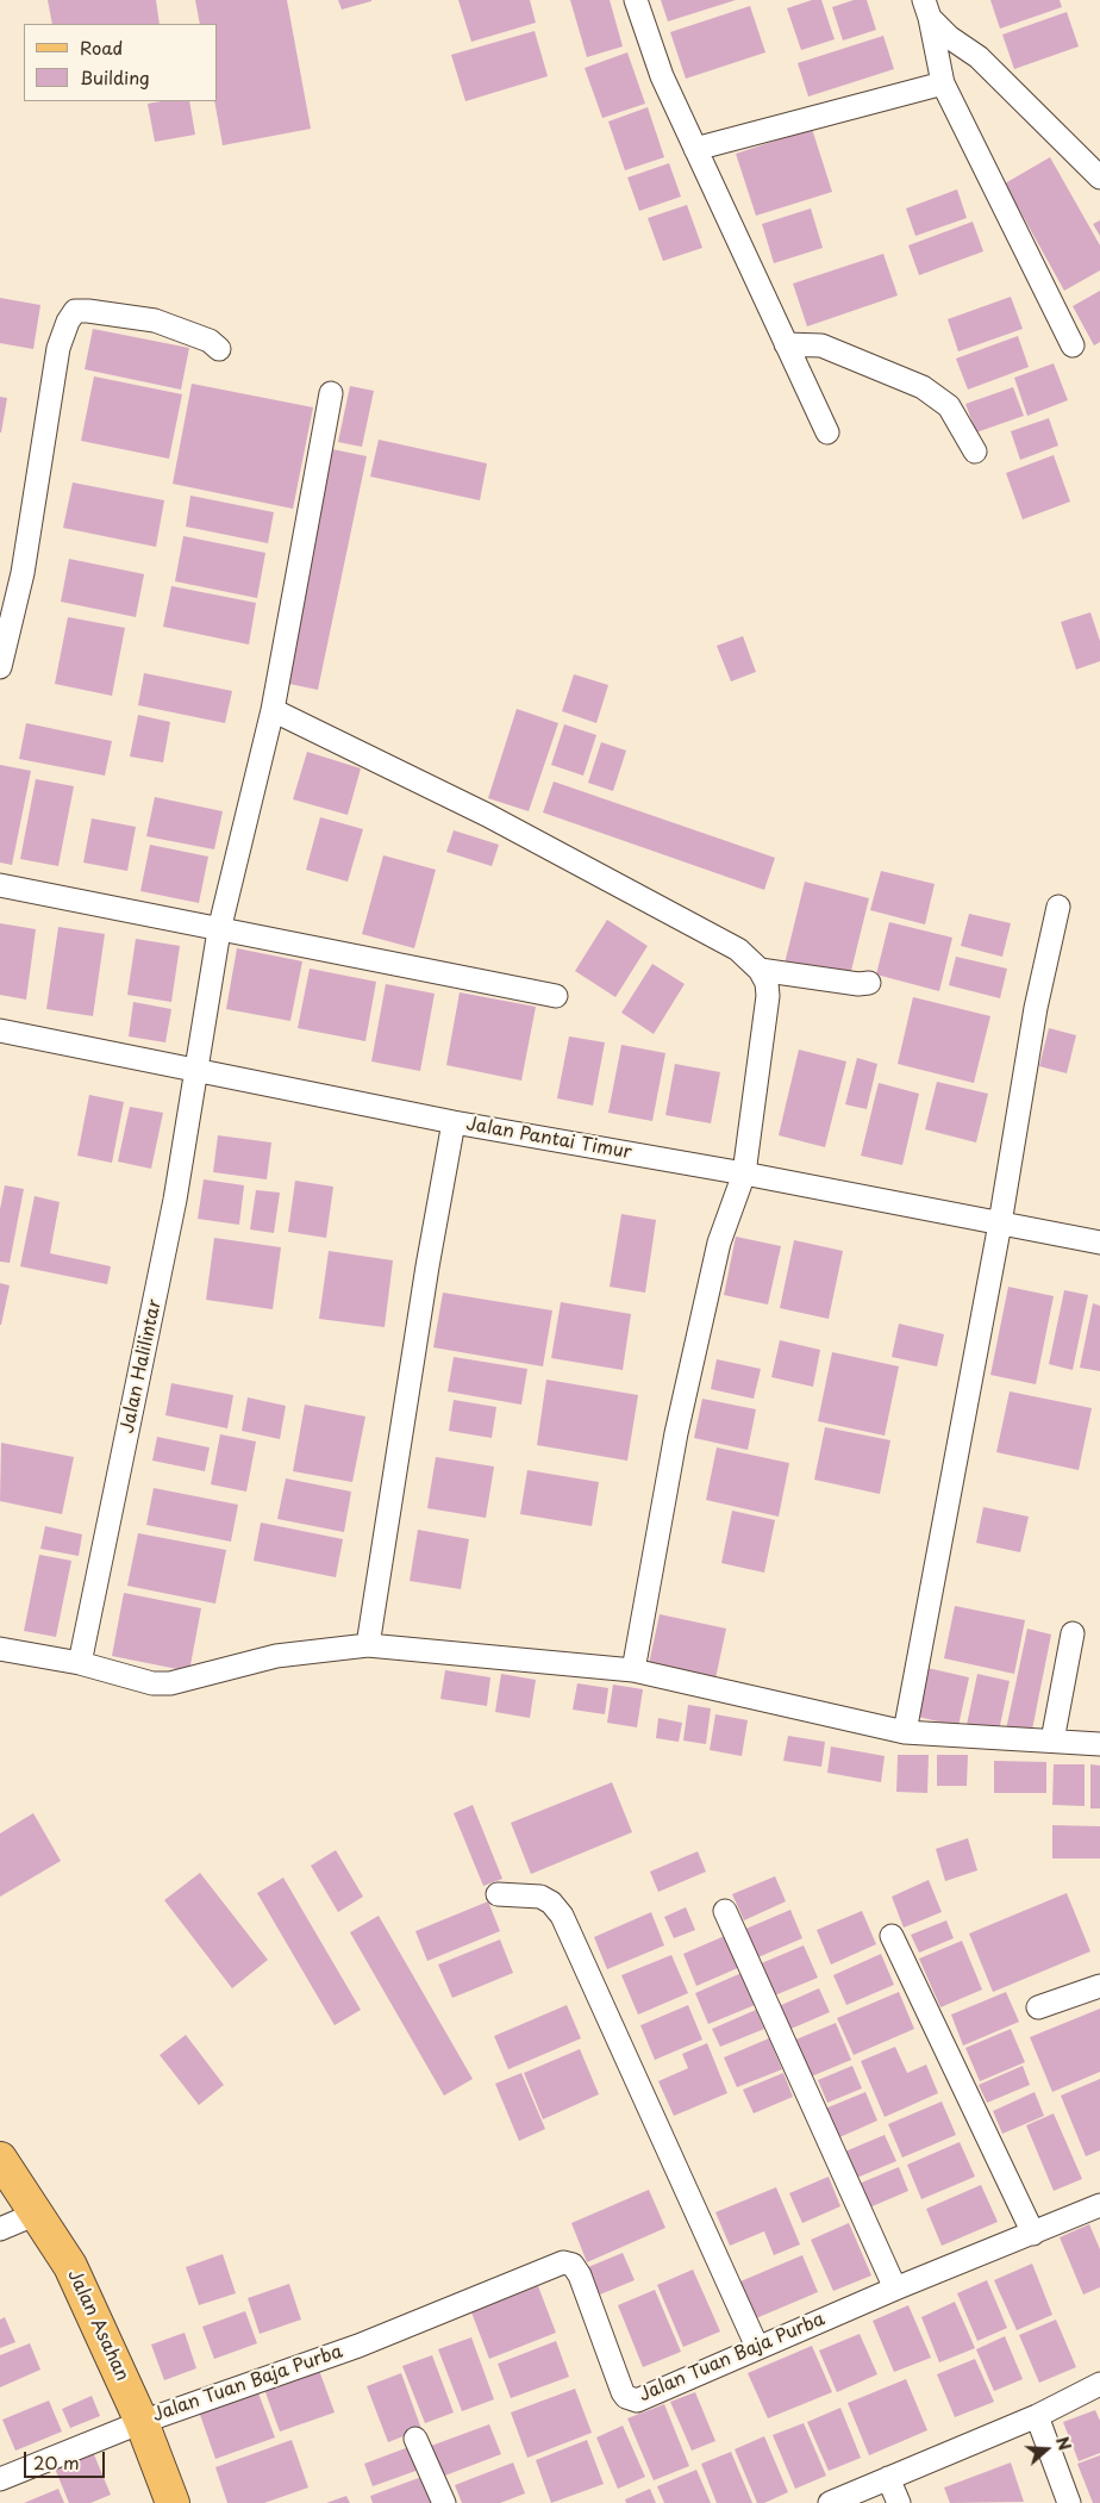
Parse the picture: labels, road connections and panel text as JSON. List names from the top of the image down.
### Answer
{
  "streets": {
    "main road": ["Jalan Asahan"],
    "street": ["Jalan Pantai Timur", "Jalan Halilintar", "Jalan Tuan Baja Purba"]
  },
  "crossings": [
    ["Jalan Pantai Timur", "Jalan Halilintar"],
    ["Jalan Asahan", "Jalan Tuan Baja Purba"]
  ],
  "legend": ["Road", "Building"],
  "scale_bar": "20 m",
  "north": "right"
}
